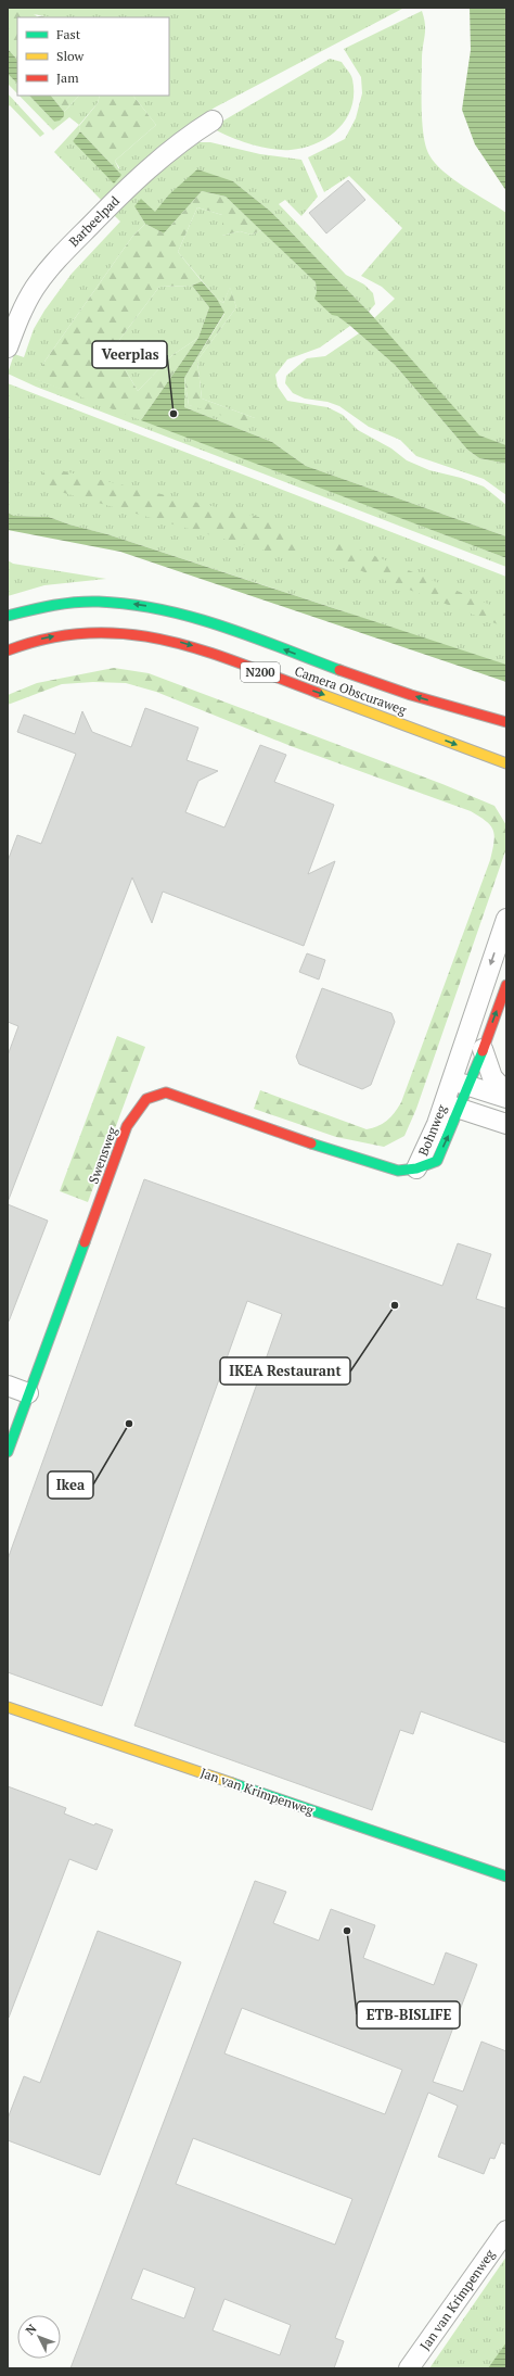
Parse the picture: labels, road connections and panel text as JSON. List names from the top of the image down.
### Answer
{
  "streets": {
    "street": [
      "Barbeelpad",
      "N200",
      "Camera Obscuraweg",
      "Bohnweg",
      "Swensweg",
      "Jan van Krimpenweg"
    ]
  },
  "crossings": [
    ["Bohnweg", "Swensweg"]
  ],
  "places": [
    "Veerplas",
    "IKEA Restaurant",
    "Ikea",
    "ETB-BISLIFE"
  ],
  "legend": ["Fast", "Slow", "Jam"],
  "north": "top left"
}
